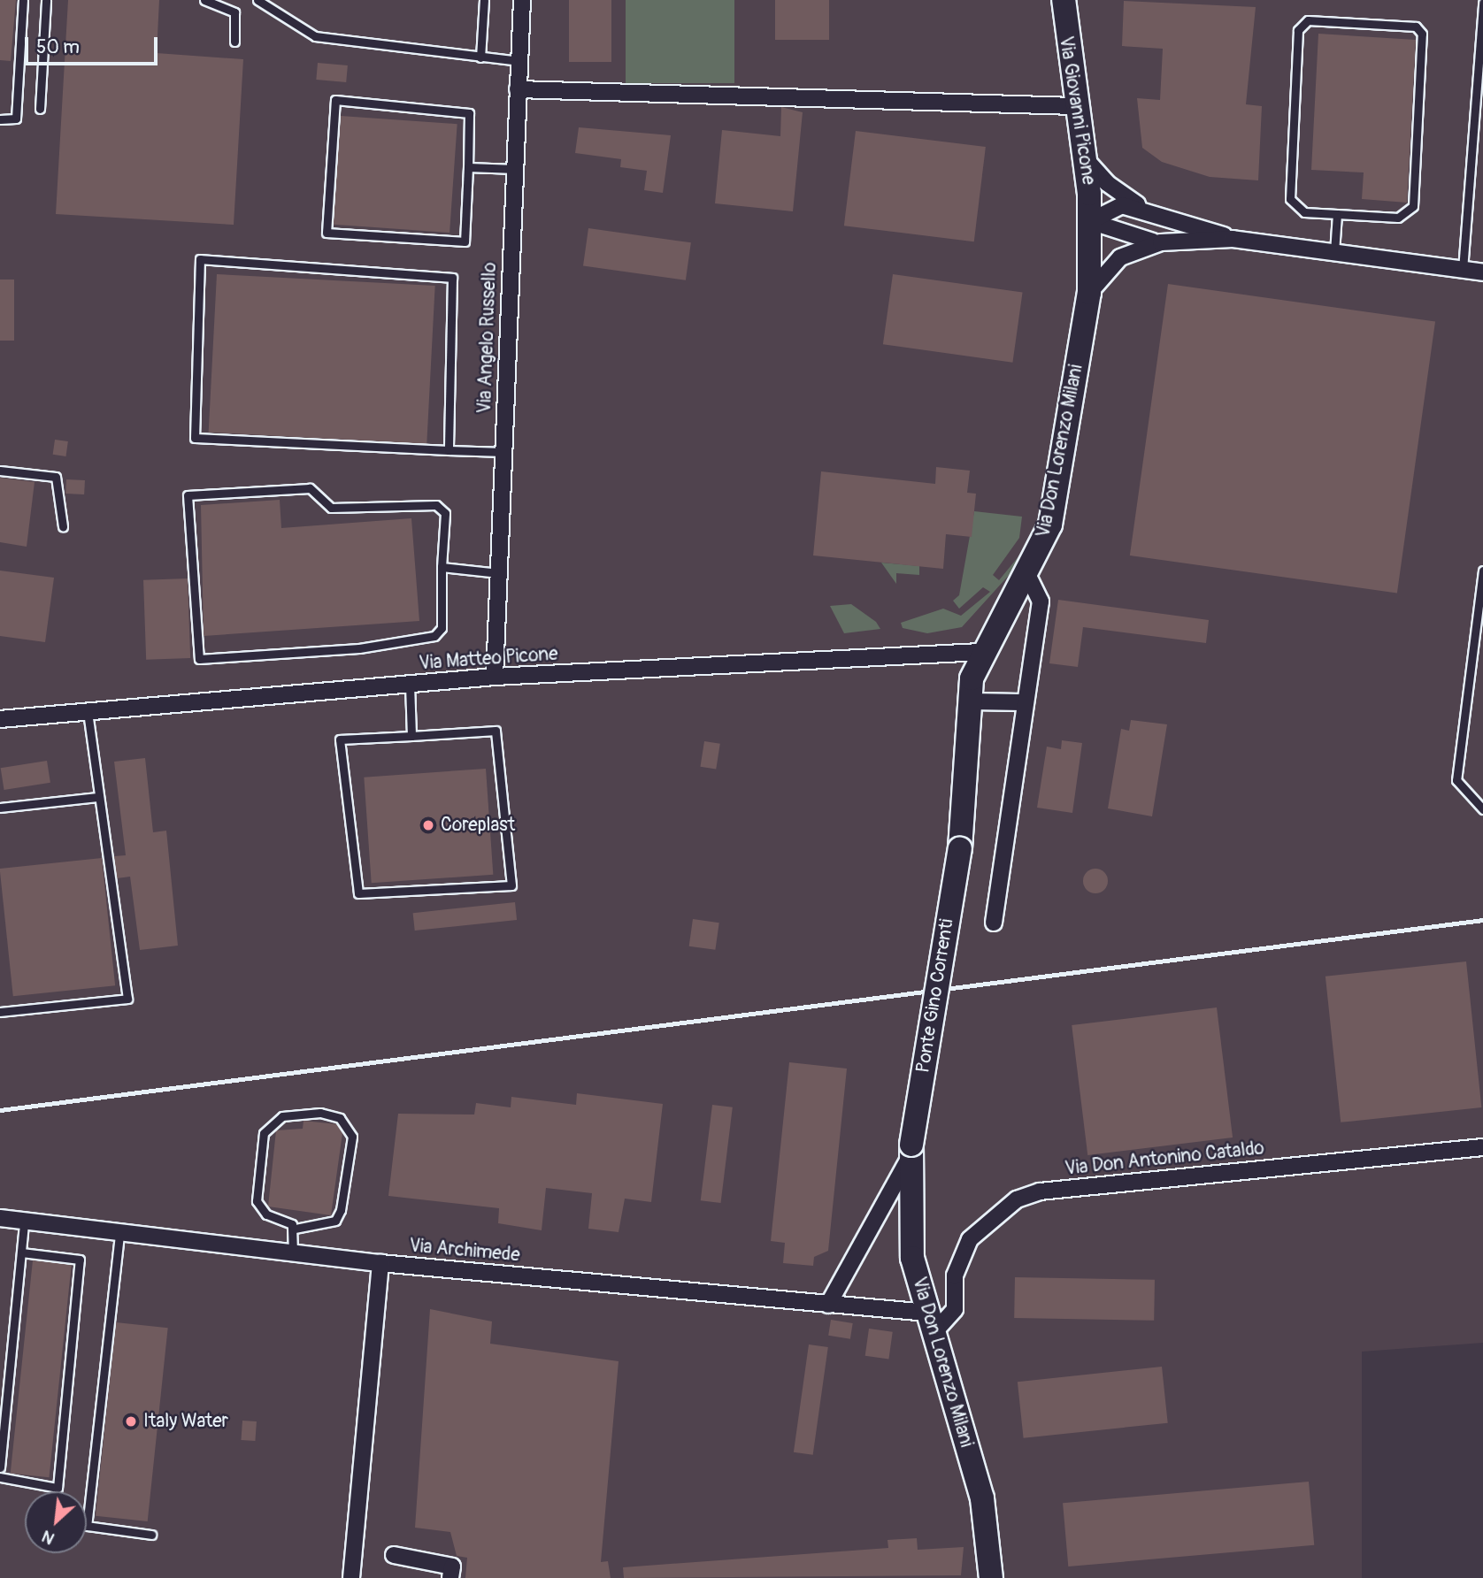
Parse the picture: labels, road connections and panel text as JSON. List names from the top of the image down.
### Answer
{
  "streets": {
    "street": [
      "Via Giovanni Picone",
      "Via Angelo Russello",
      "Via Don Lorenzo Milani",
      "Via Matteo Picone",
      "Ponte Gino Correnti",
      "Via Don Antonino Cataldo",
      "Via Archimede"
    ]
  },
  "crossings": [
    ["Via Giovanni Picone", "Via Don Lorenzo Milani"],
    ["Via Angelo Russello", "Via Matteo Picone"],
    ["Via Don Lorenzo Milani", "Via Matteo Picone"],
    ["Via Don Lorenzo Milani", "Ponte Gino Correnti"],
    ["Via Don Lorenzo Milani", "Via Don Antonino Cataldo"],
    ["Via Don Lorenzo Milani", "Via Archimede"],
    ["Via Don Antonino Cataldo", "Via Archimede"]
  ],
  "places": ["Coreplast", "Italy Water"],
  "scale_bar": "50 m",
  "north": "bottom left"
}
